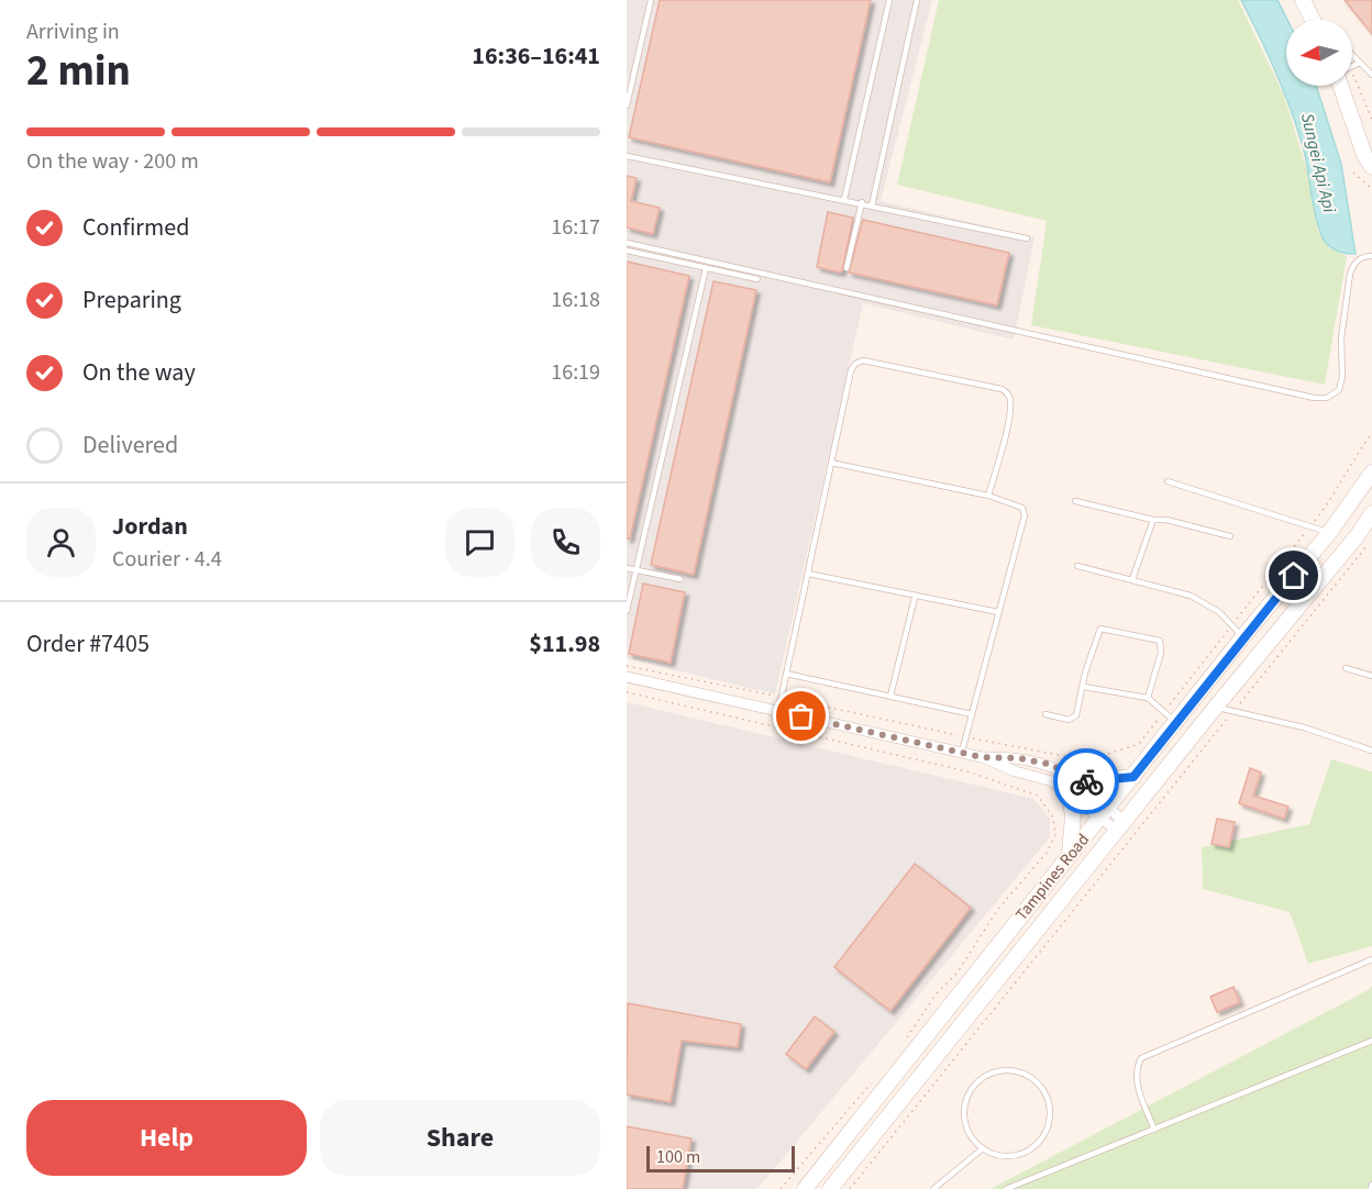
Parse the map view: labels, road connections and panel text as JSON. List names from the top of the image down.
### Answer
{
  "streets": {
    "main road": ["Tampines Road"]
  },
  "water": ["Sungei Api Api"],
  "scale_bar": "100 m",
  "north": "left",
  "page": {
    "heading": ["2 min", "Arriving in", "16:36–16:41"],
    "panel": [
      "Jordan",
      "Courier · 4.4",
      "Order #7405",
      "$11.98"
    ],
    "bar": "On the way · 200 m",
    "list": [
      ["Confirmed", "16:17"],
      ["Preparing", "16:18"],
      ["On the way", "16:19"],
      "Delivered"
    ],
    "buttons": ["Help", "Share"],
    "scale": "100 m"
  }
}
